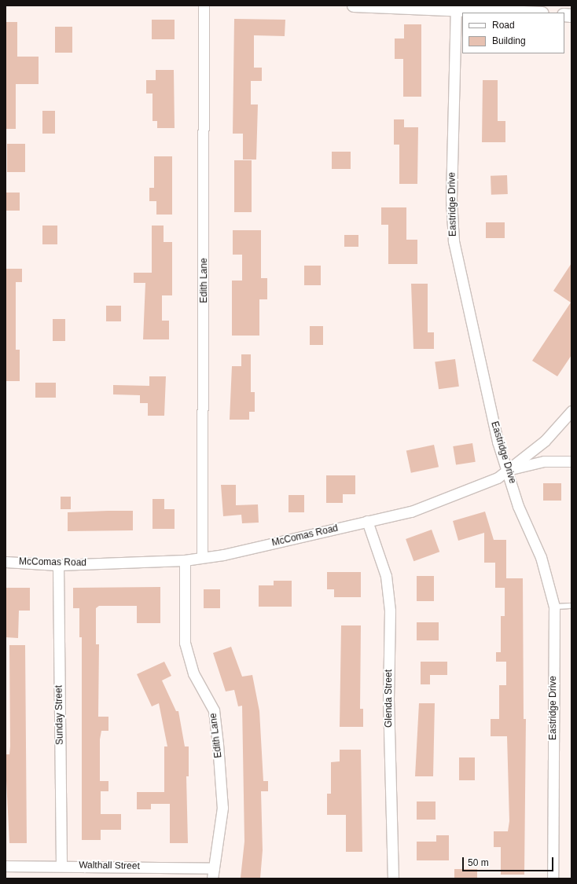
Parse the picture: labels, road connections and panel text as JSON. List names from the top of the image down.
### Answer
{
  "streets": {
    "street": [
      "Eastridge Drive",
      "Edith Lane",
      "McComas Road",
      "Glenda Street",
      "Sunday Street",
      "Walthall Street"
    ]
  },
  "crossings": [
    ["Eastridge Drive", "McComas Road"],
    ["Edith Lane", "McComas Road"],
    ["Edith Lane", "Walthall Street"],
    ["McComas Road", "Glenda Street"],
    ["McComas Road", "Sunday Street"],
    ["Sunday Street", "Walthall Street"]
  ],
  "legend": ["Road", "Building"],
  "scale_bar": "50 m"
}
